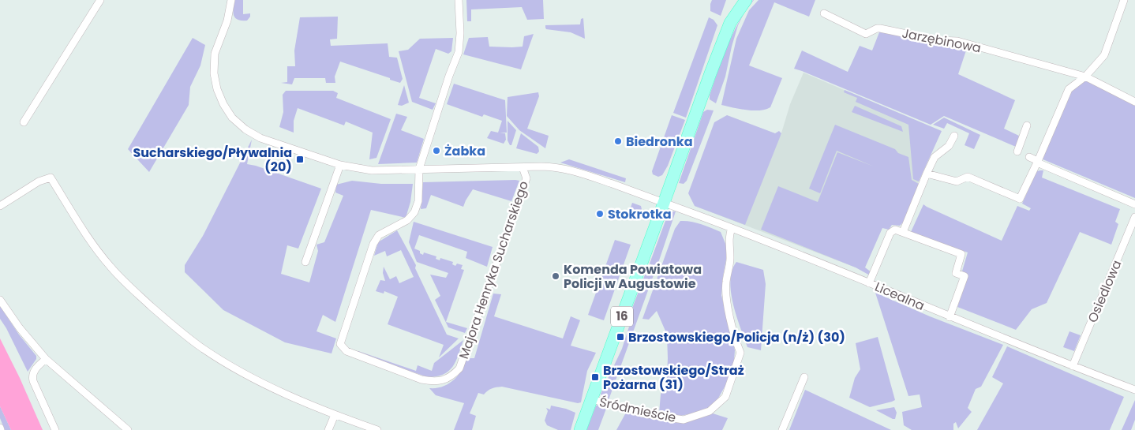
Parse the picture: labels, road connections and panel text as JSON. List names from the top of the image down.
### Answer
{
  "streets": {
    "main road": ["16"],
    "street": [
      "Jarzębinowa",
      "Majora Henryka Sucharskiego",
      "Osiedlowa",
      "Licealna",
      "Śródmieście"
    ]
  },
  "crossings": [
    ["Majora Henryka Sucharskiego", "Licealna"],
    ["Majora Henryka Sucharskiego", "16"],
    ["Osiedlowa", "Licealna"],
    ["Licealna", "16"],
    ["Licealna", "Śródmieście"],
    ["16", "Śródmieście"]
  ],
  "places": {
    "other": [
      "Biedronka",
      "Żabka",
      "Stokrotka",
      "Komenda Powiatowa Policji w Augustowie"
    ],
    "transit": ["Sucharskiego/Pływalnia (20)", "Brzostowskiego/Policja (n/ż) (30)", "Brzostowskiego/Straż Pożarna (31)"]
  }
}
